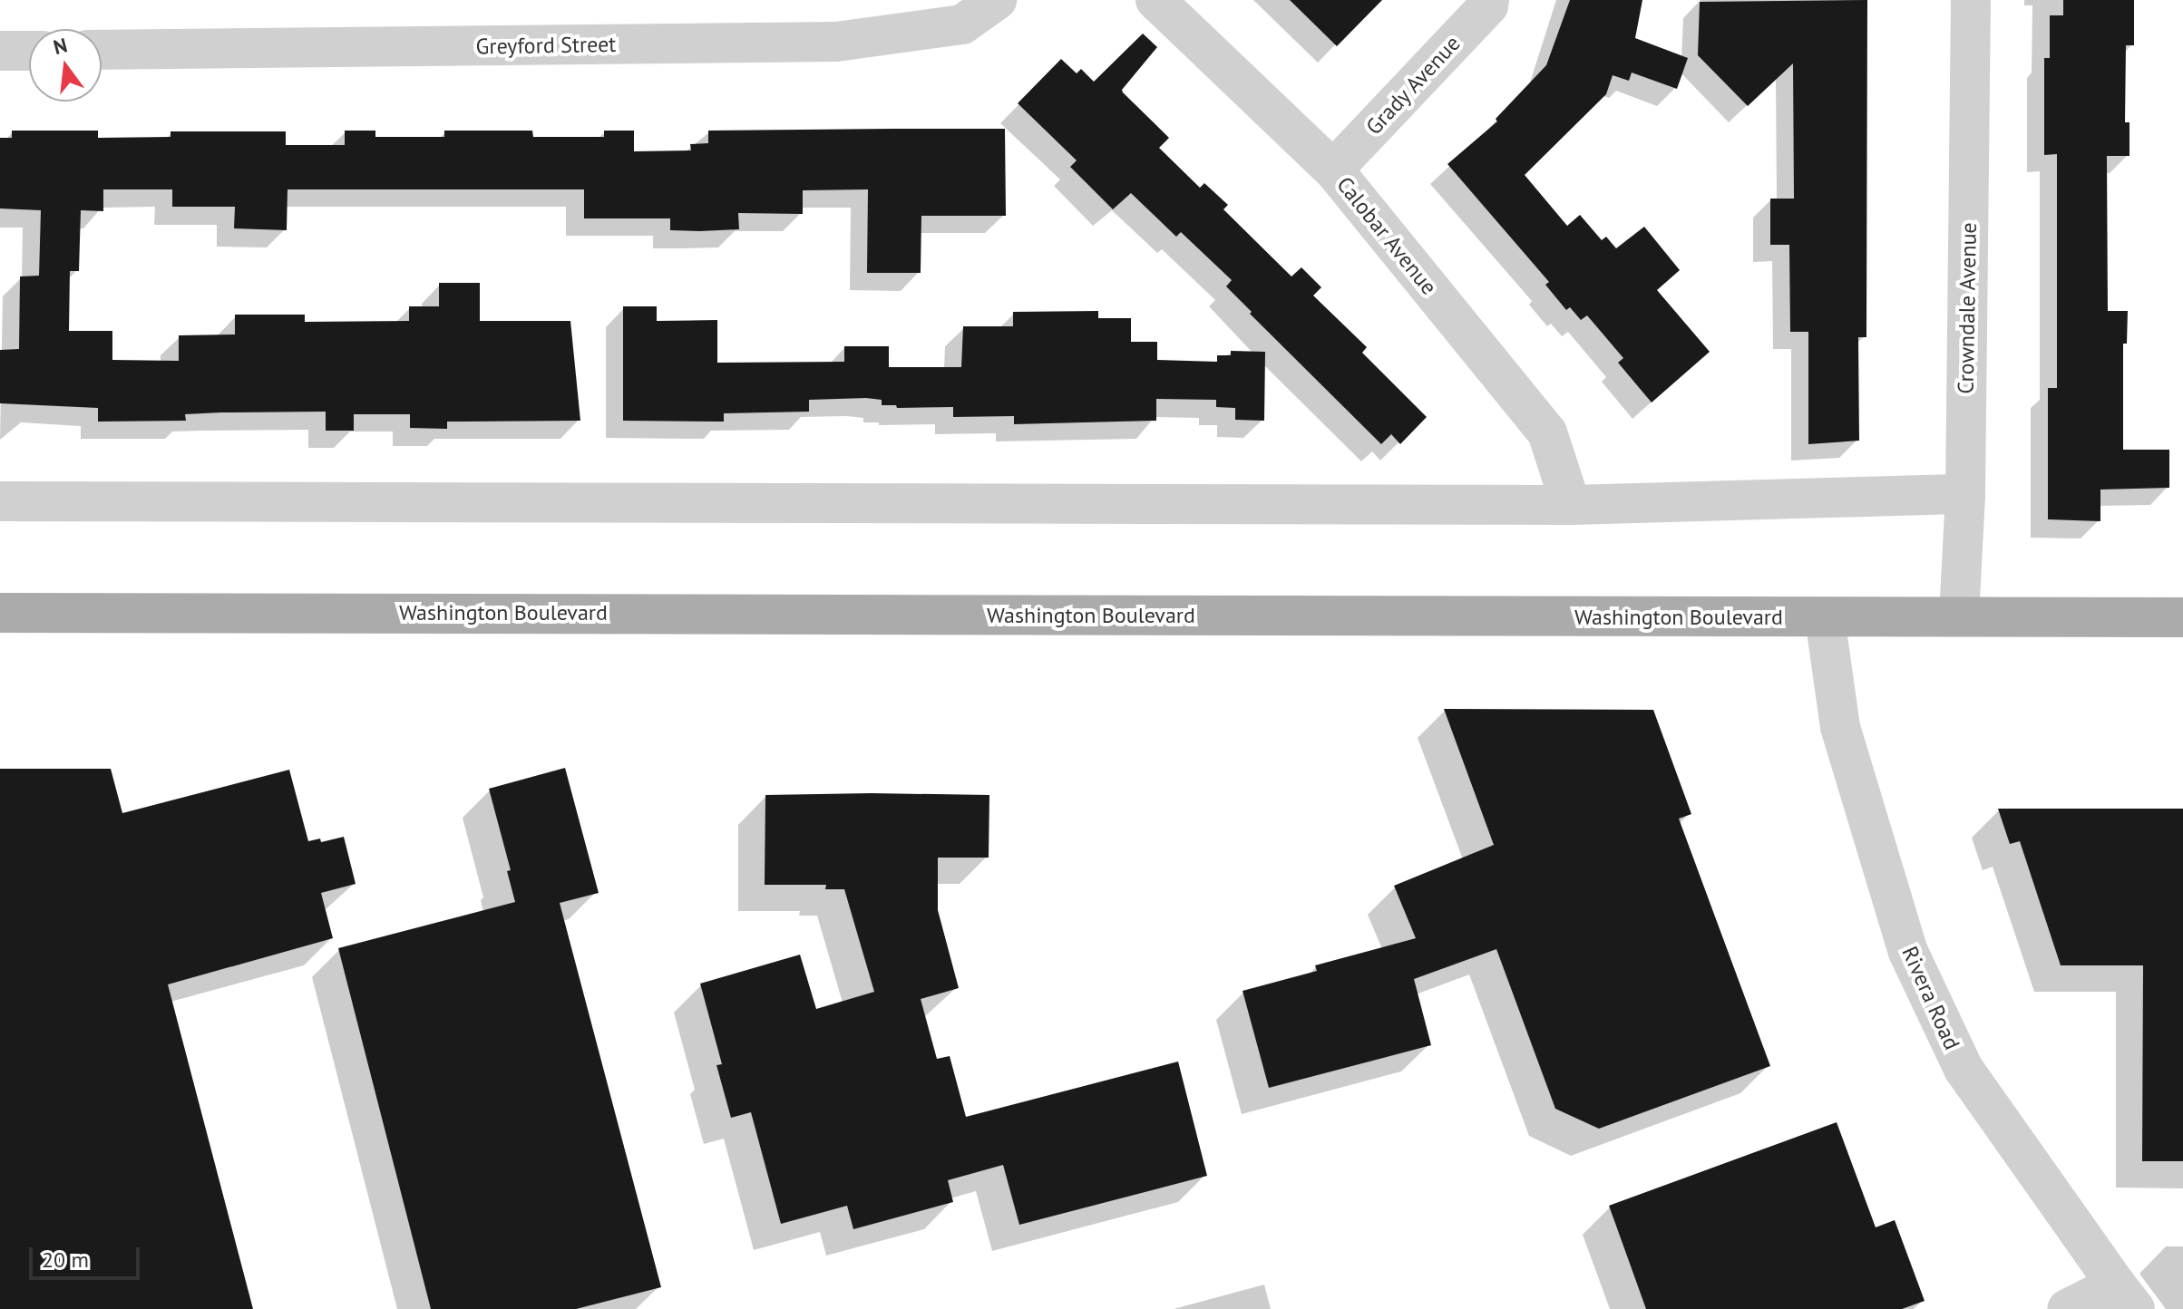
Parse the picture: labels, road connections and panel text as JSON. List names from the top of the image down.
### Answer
{
  "streets": {
    "main road": ["Washington Boulevard"],
    "street": [
      "Greyford Street",
      "Grady Avenue",
      "Calobar Avenue",
      "Crowndale Avenue",
      "Rivera Road"
    ]
  },
  "crossings": [
    ["Grady Avenue", "Calobar Avenue"],
    ["Crowndale Avenue", "Washington Boulevard"],
    ["Washington Boulevard", "Rivera Road"]
  ],
  "scale_bar": "20 m",
  "north": "top"
}
